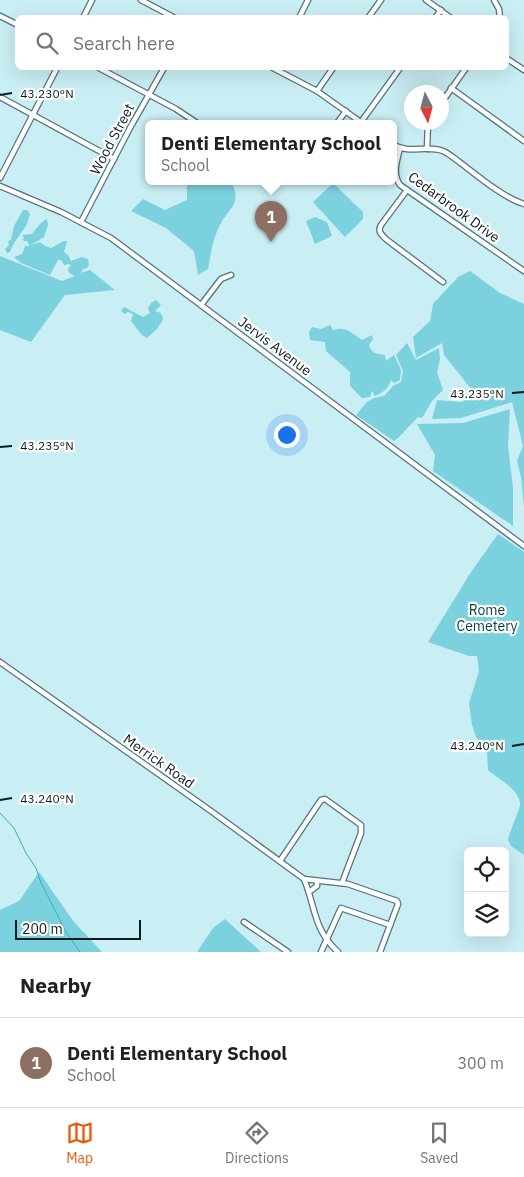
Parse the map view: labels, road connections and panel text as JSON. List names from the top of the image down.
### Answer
{
  "streets": {
    "street": [
      "Wood Street",
      "Cedarbrook Drive",
      "Jervis Avenue",
      "Merrick Road"
    ]
  },
  "crossings": [
    ["Wood Street", "Jervis Avenue"]
  ],
  "parks": ["Rome Cemetery"],
  "scale_bar": "200 m",
  "north": "bottom",
  "page": {
    "search": "Search here",
    "popup": ["Denti Elementary School", "School"],
    "pins": "1",
    "scale": "200 m",
    "heading": "Nearby",
    "list": [
      {
        "mark": "1",
        "name": "Denti Elementary School",
        "note": "School",
        "value": "300 m"
      }
    ],
    "nav": ["Map", "Directions", "Saved"]
  },
  "coordinates": ["43.230°N", "43.235°N", "43.240°N"]
}
